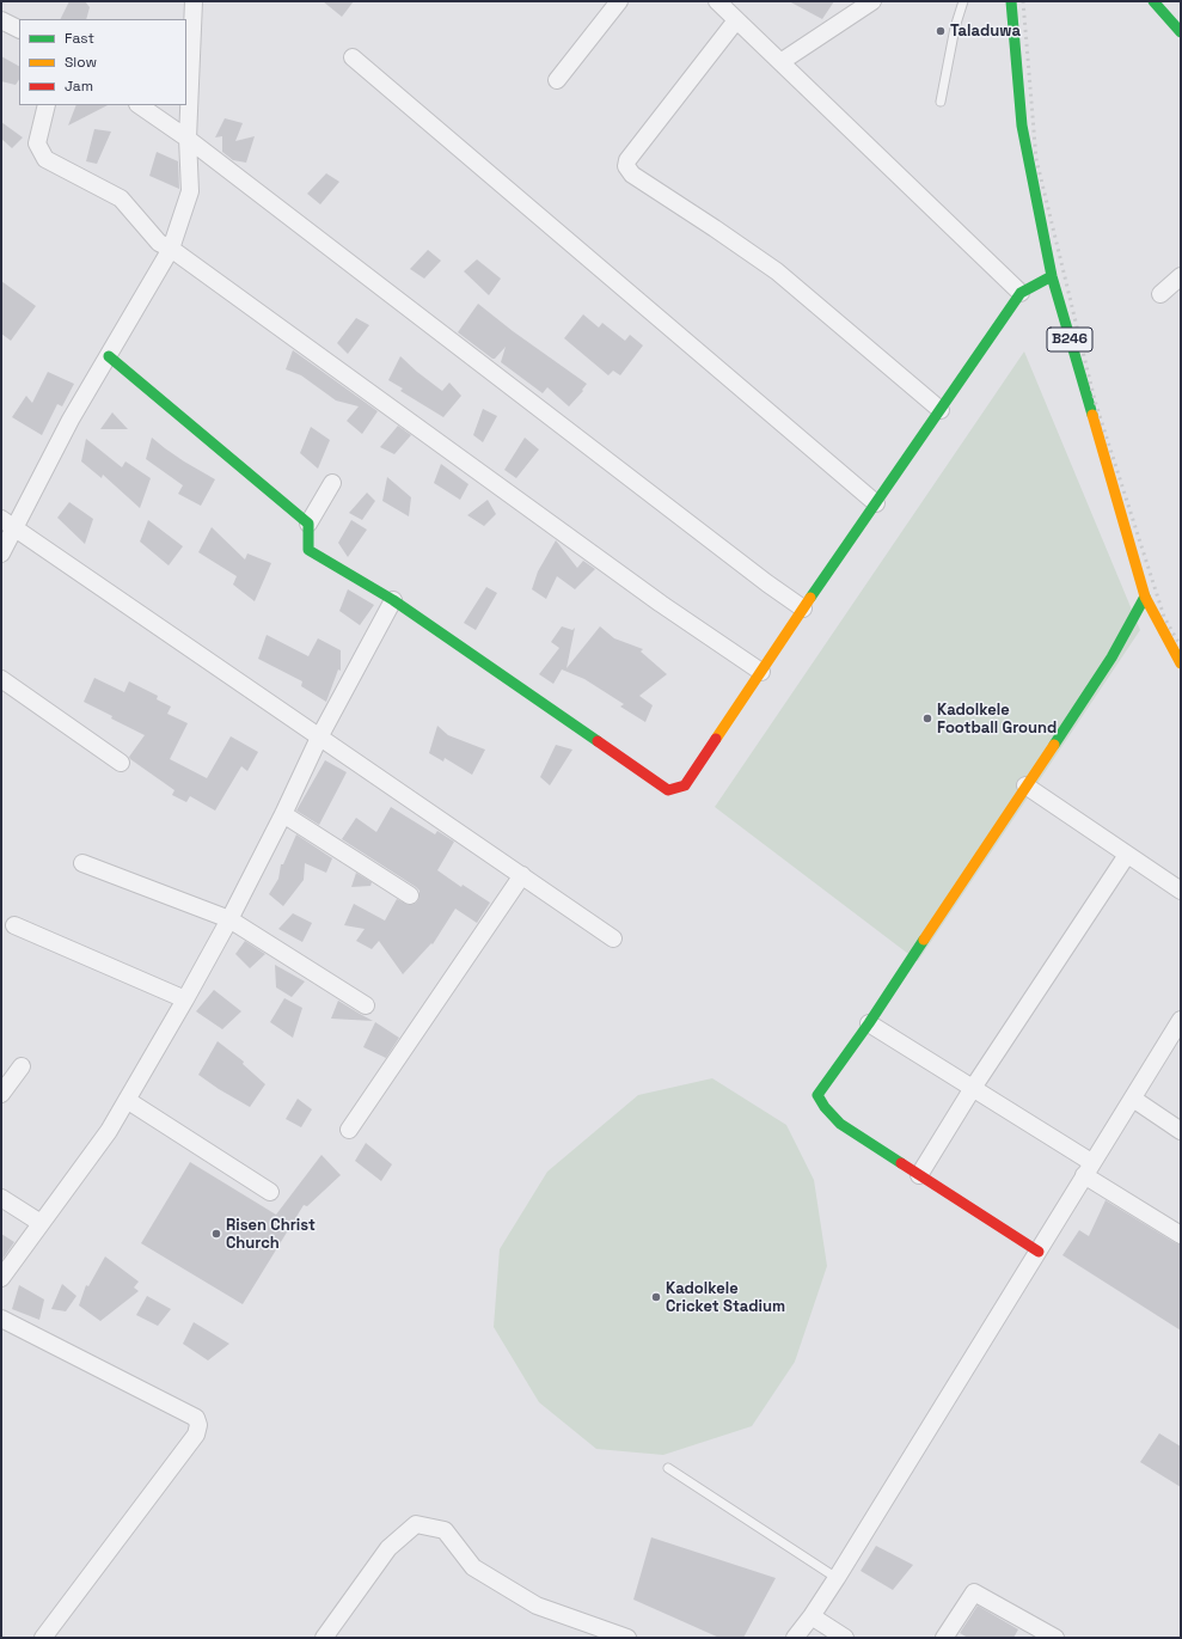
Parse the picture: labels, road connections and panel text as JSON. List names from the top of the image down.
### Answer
{
  "streets": {
    "street": ["B246"]
  },
  "places": [
    "Taladuwa",
    "Kadolkele Football Ground",
    "Risen Christ Church",
    "Kadolkele Cricket Stadium"
  ],
  "legend": ["Fast", "Slow", "Jam"]
}
